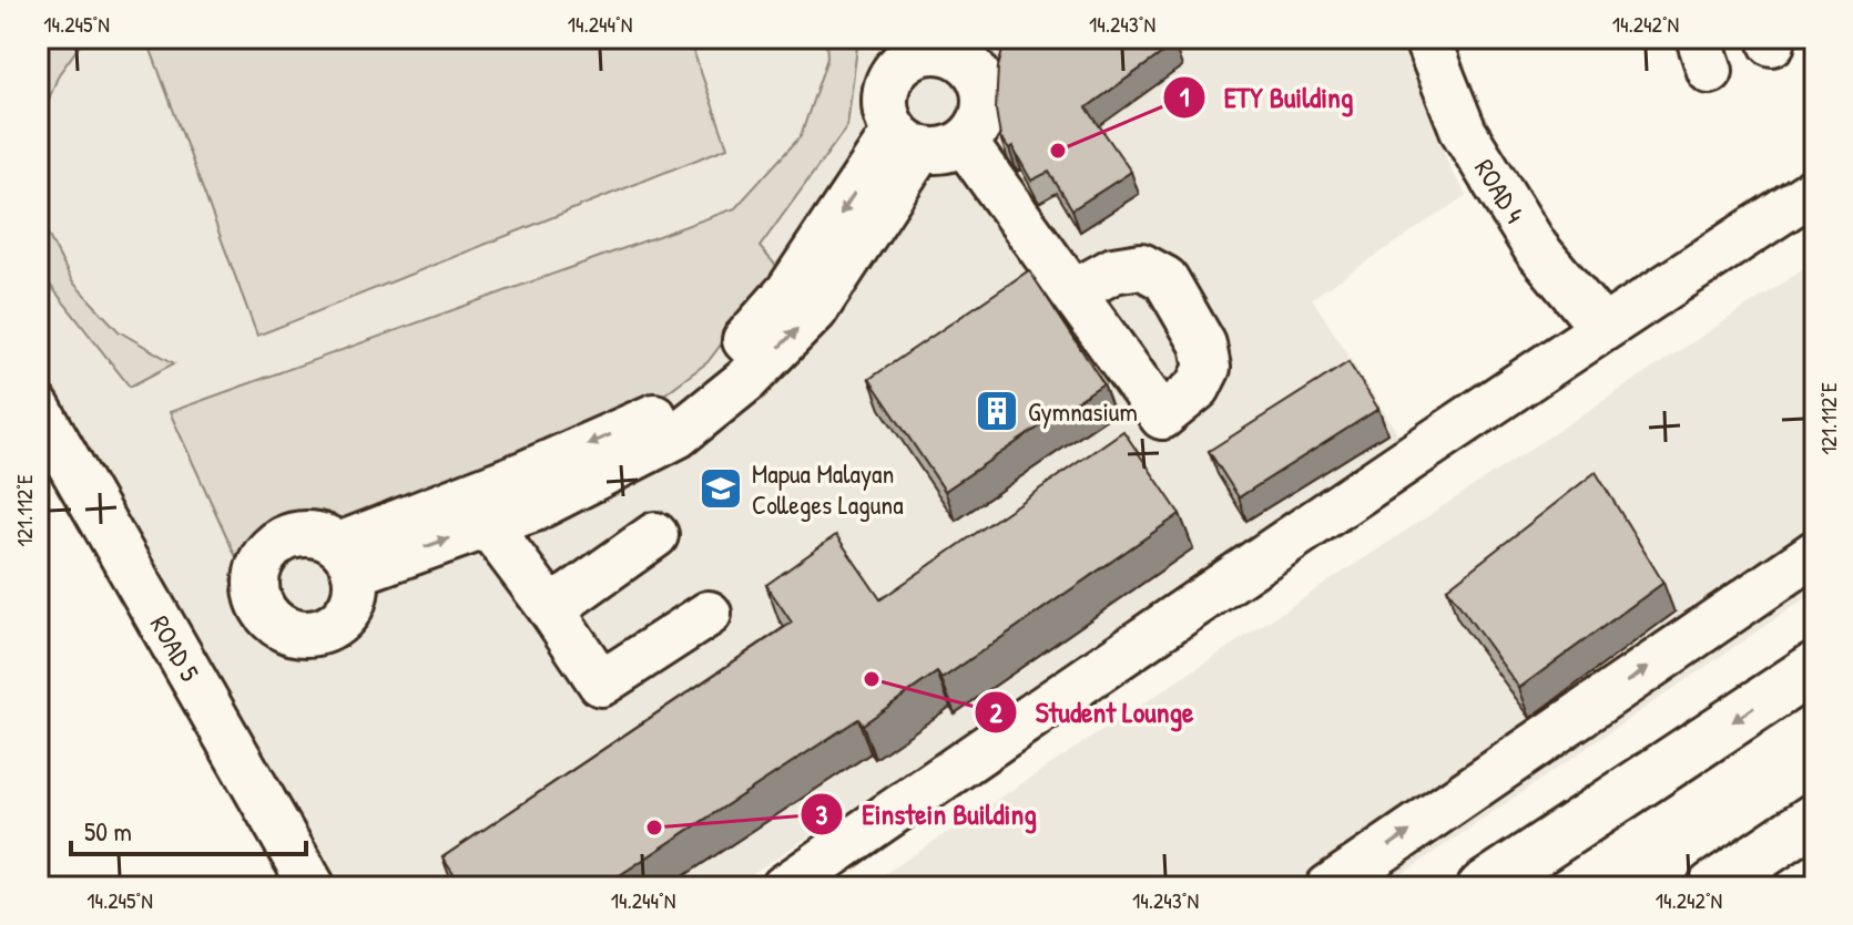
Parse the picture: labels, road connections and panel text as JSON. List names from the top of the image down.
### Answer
{
  "streets": {
    "street": ["ROAD 4", "ROAD 5"]
  },
  "places": {
    "other": ["ETY Building", "Student Lounge", "Einstein Building"],
    "building": ["Gymnasium"],
    "school or university": ["Mapua Malayan Colleges Laguna"]
  },
  "scale_bar": "50 m",
  "coordinates": [
    "14.245°N",
    "14.244°N",
    "14.243°N",
    "14.242°N",
    "121.112°E"
  ]
}
